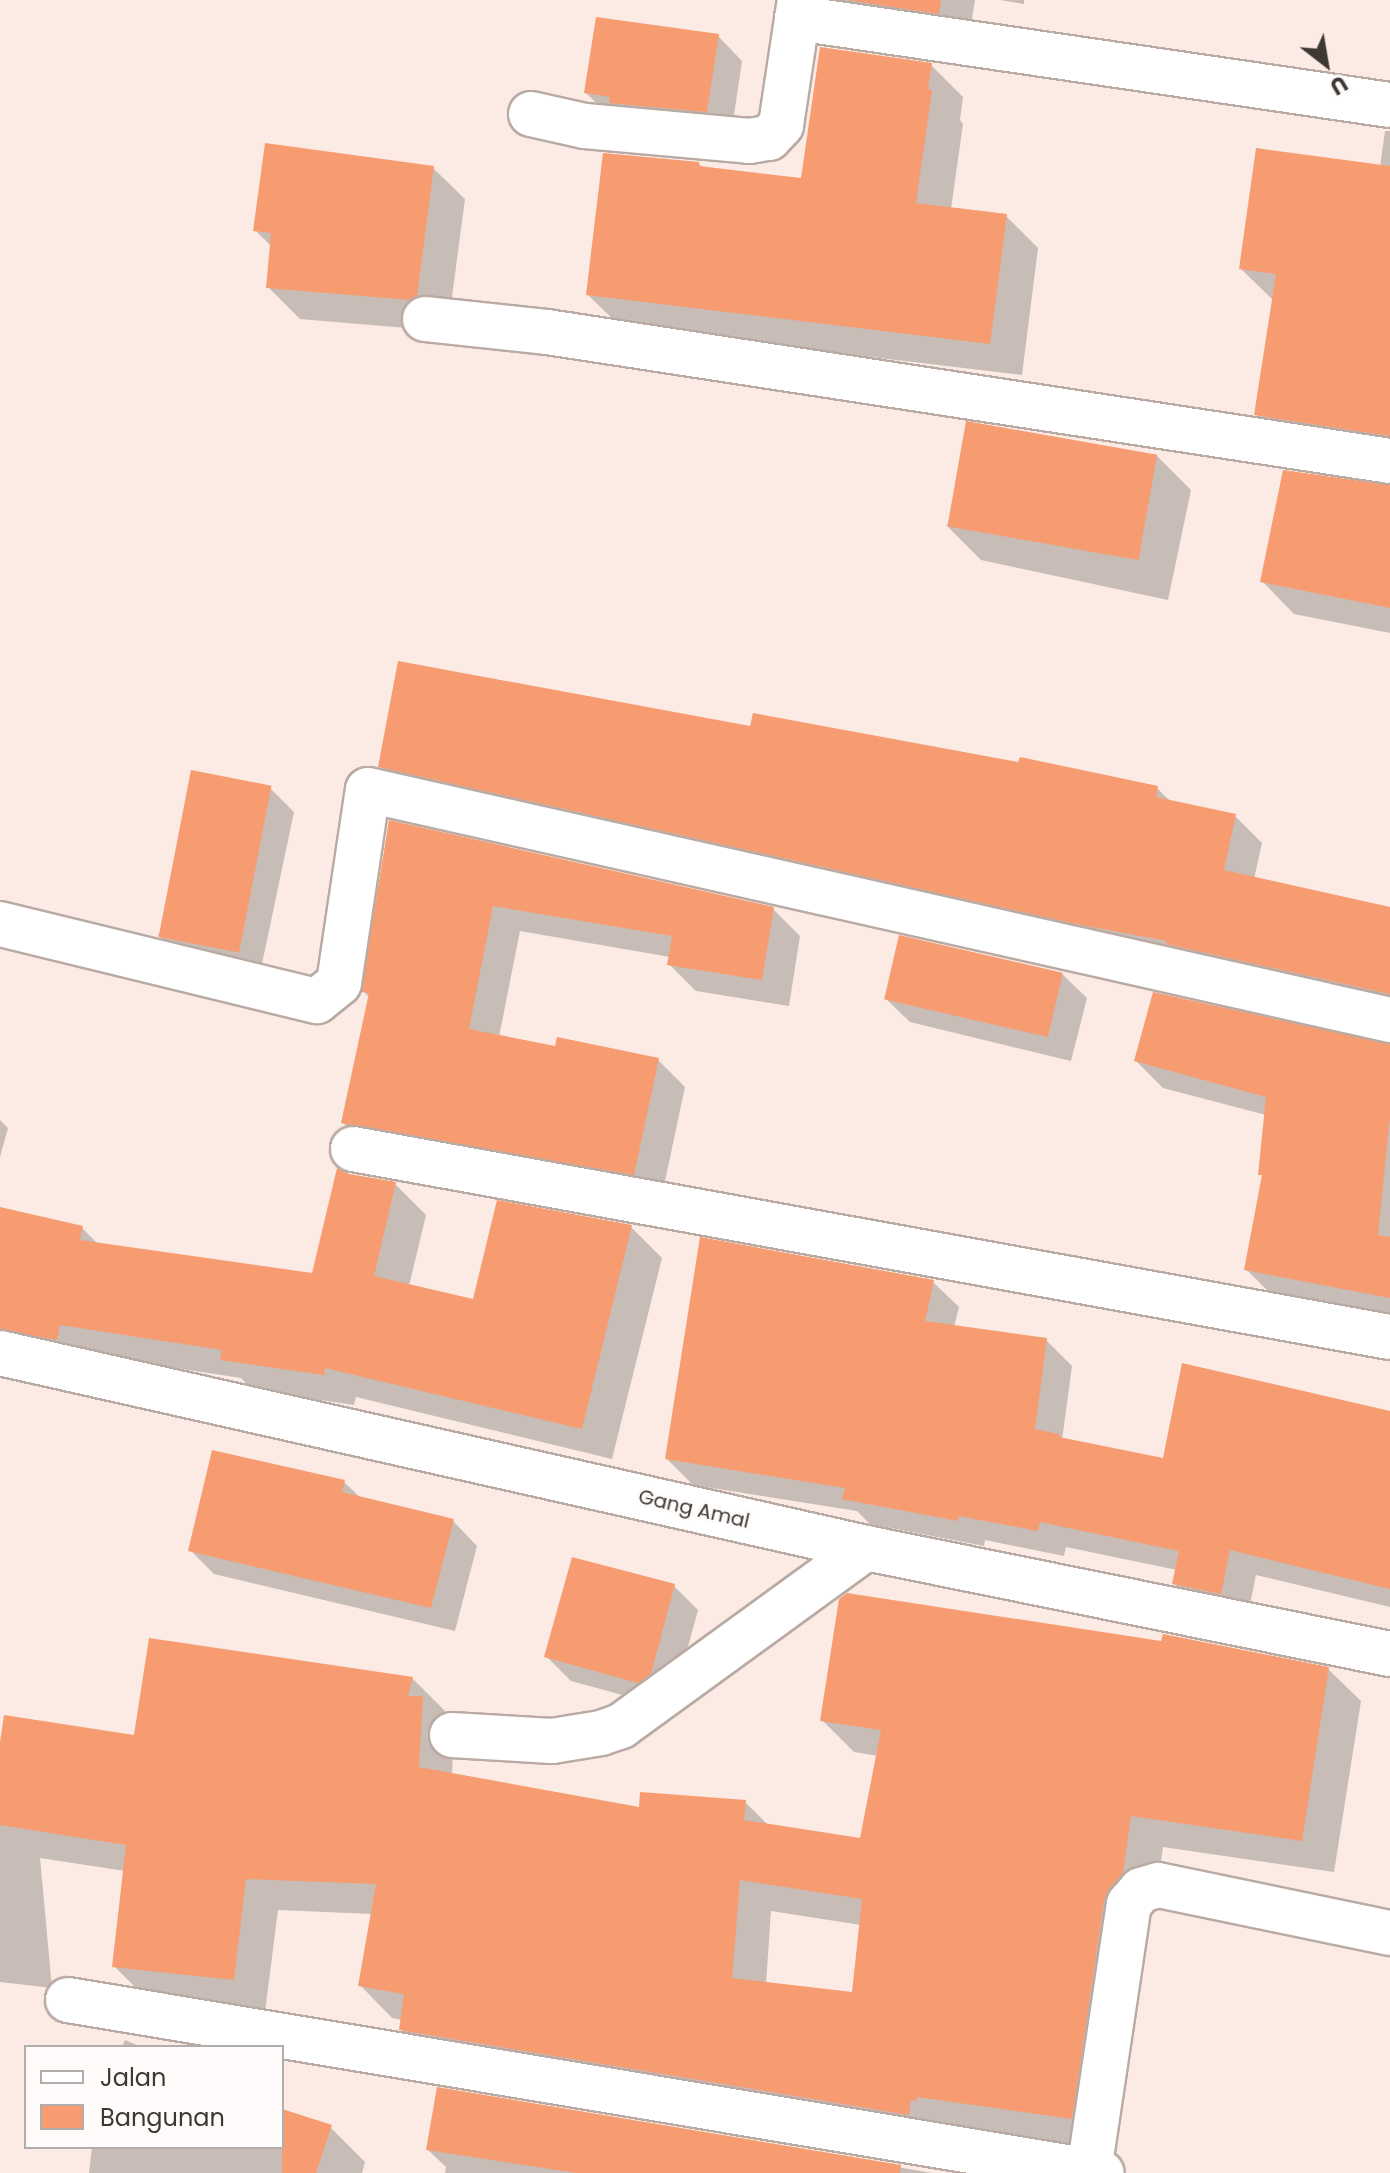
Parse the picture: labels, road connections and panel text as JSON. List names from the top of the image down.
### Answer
{
  "streets": {
    "street": ["Gang Amal"]
  },
  "legend": ["Jalan", "Bangunan"],
  "north": "bottom right"
}
